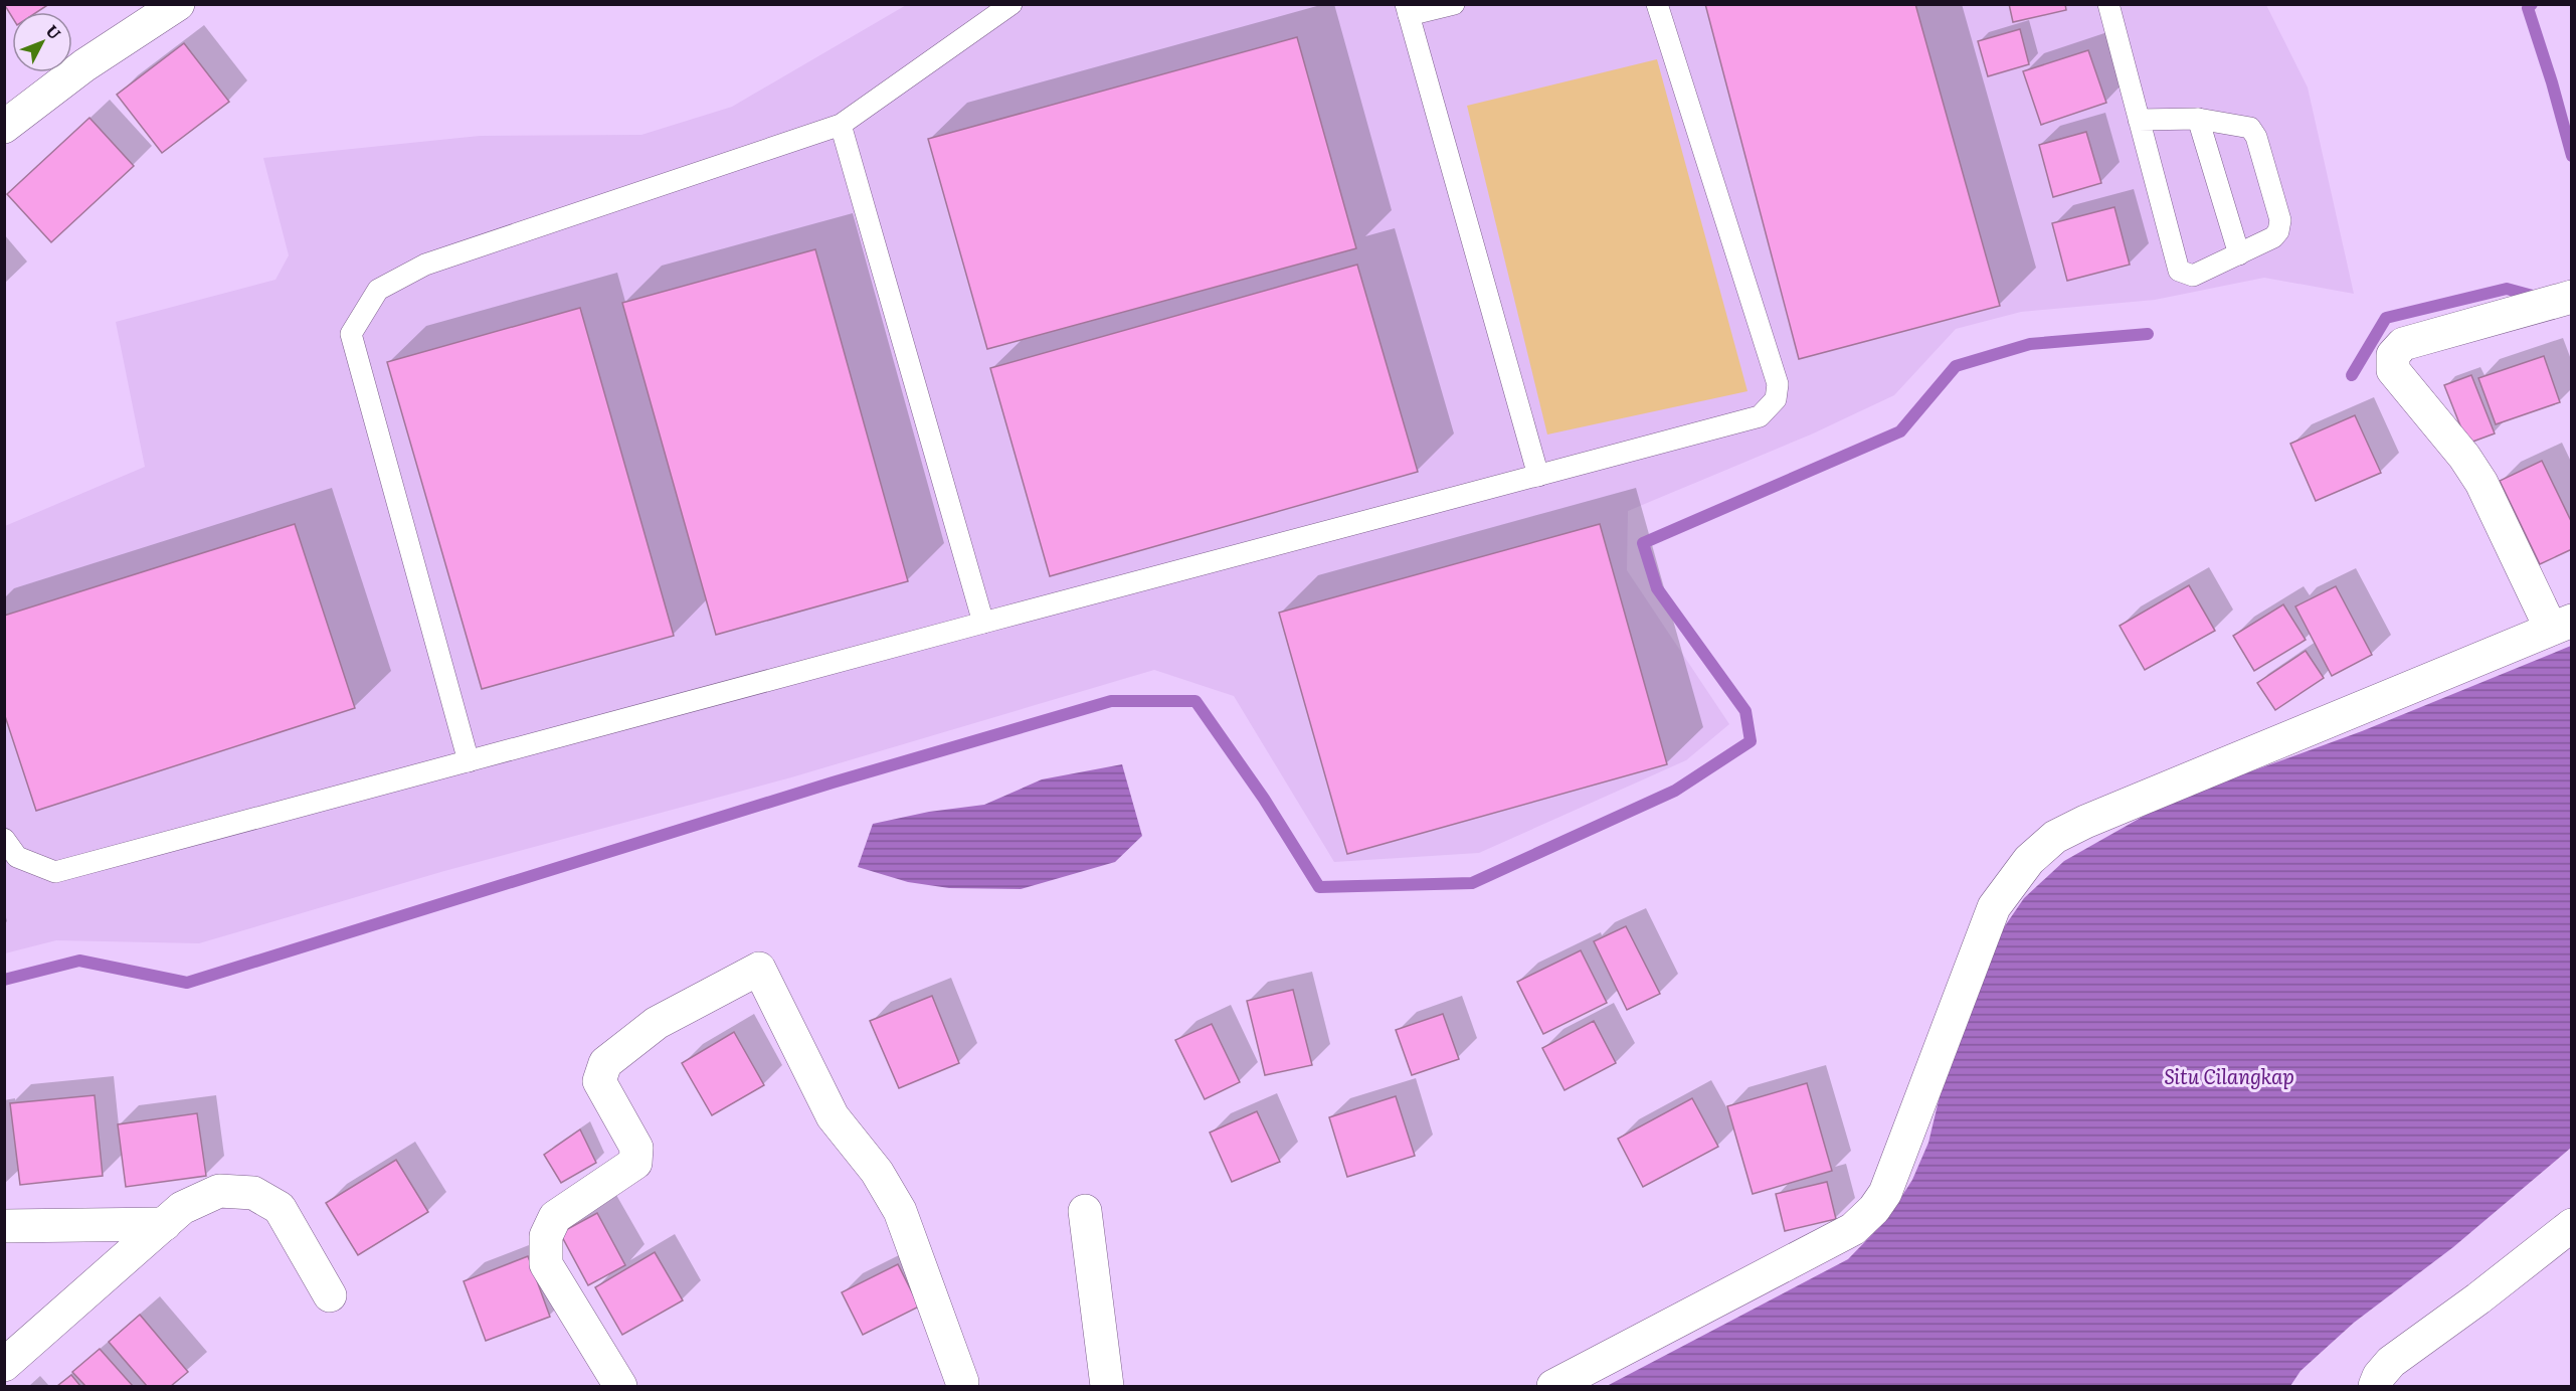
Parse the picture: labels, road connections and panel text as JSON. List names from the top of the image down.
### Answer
{
  "water": ["Situ Cilangkap"],
  "north": "top right"
}
